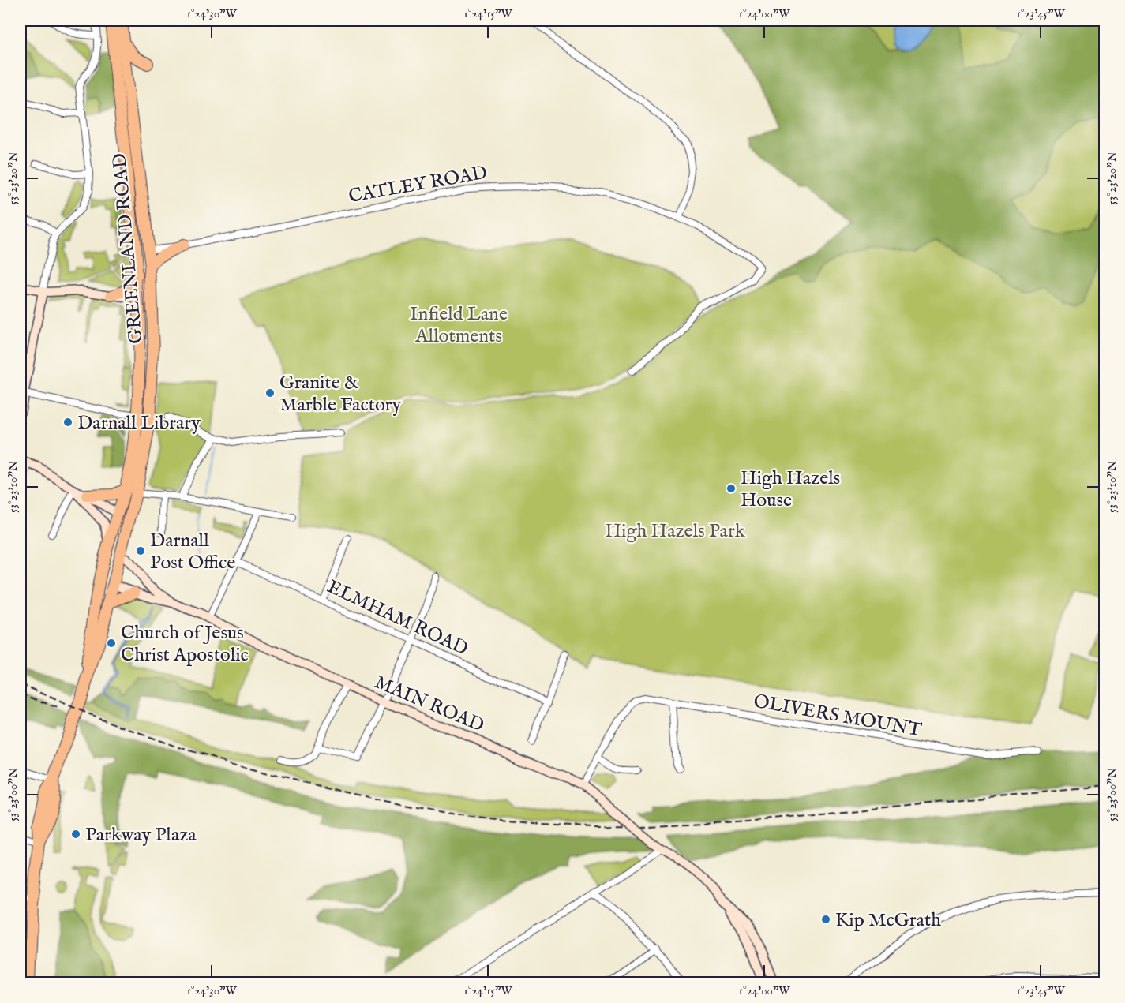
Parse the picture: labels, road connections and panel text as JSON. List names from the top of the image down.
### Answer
{
  "streets": {
    "highway": ["GREENLAND ROAD"],
    "main road": ["MAIN ROAD"],
    "street": ["CATLEY ROAD", "ELMHAM ROAD", "OLIVERS MOUNT"]
  },
  "crossings": [
    ["CATLEY ROAD", "GREENLAND ROAD"],
    ["GREENLAND ROAD", "MAIN ROAD"]
  ],
  "parks": ["Infield Lane Allotments", "High Hazels Park"],
  "places": [
    "Granite & Marble Factory",
    "Darnall Library",
    "High Hazels House",
    "Darnall Post Office",
    "Church of Jesus Christ Apostolic",
    "Parkway Plaza",
    "Kip McGrath"
  ],
  "coordinates": [
    "1°24'30\"W",
    "1°24'15\"W",
    "1°24'00\"W",
    "1°23'45\"W",
    "53°23'20\"N",
    "53°23'10\"N",
    "53°23'00\"N"
  ]
}
